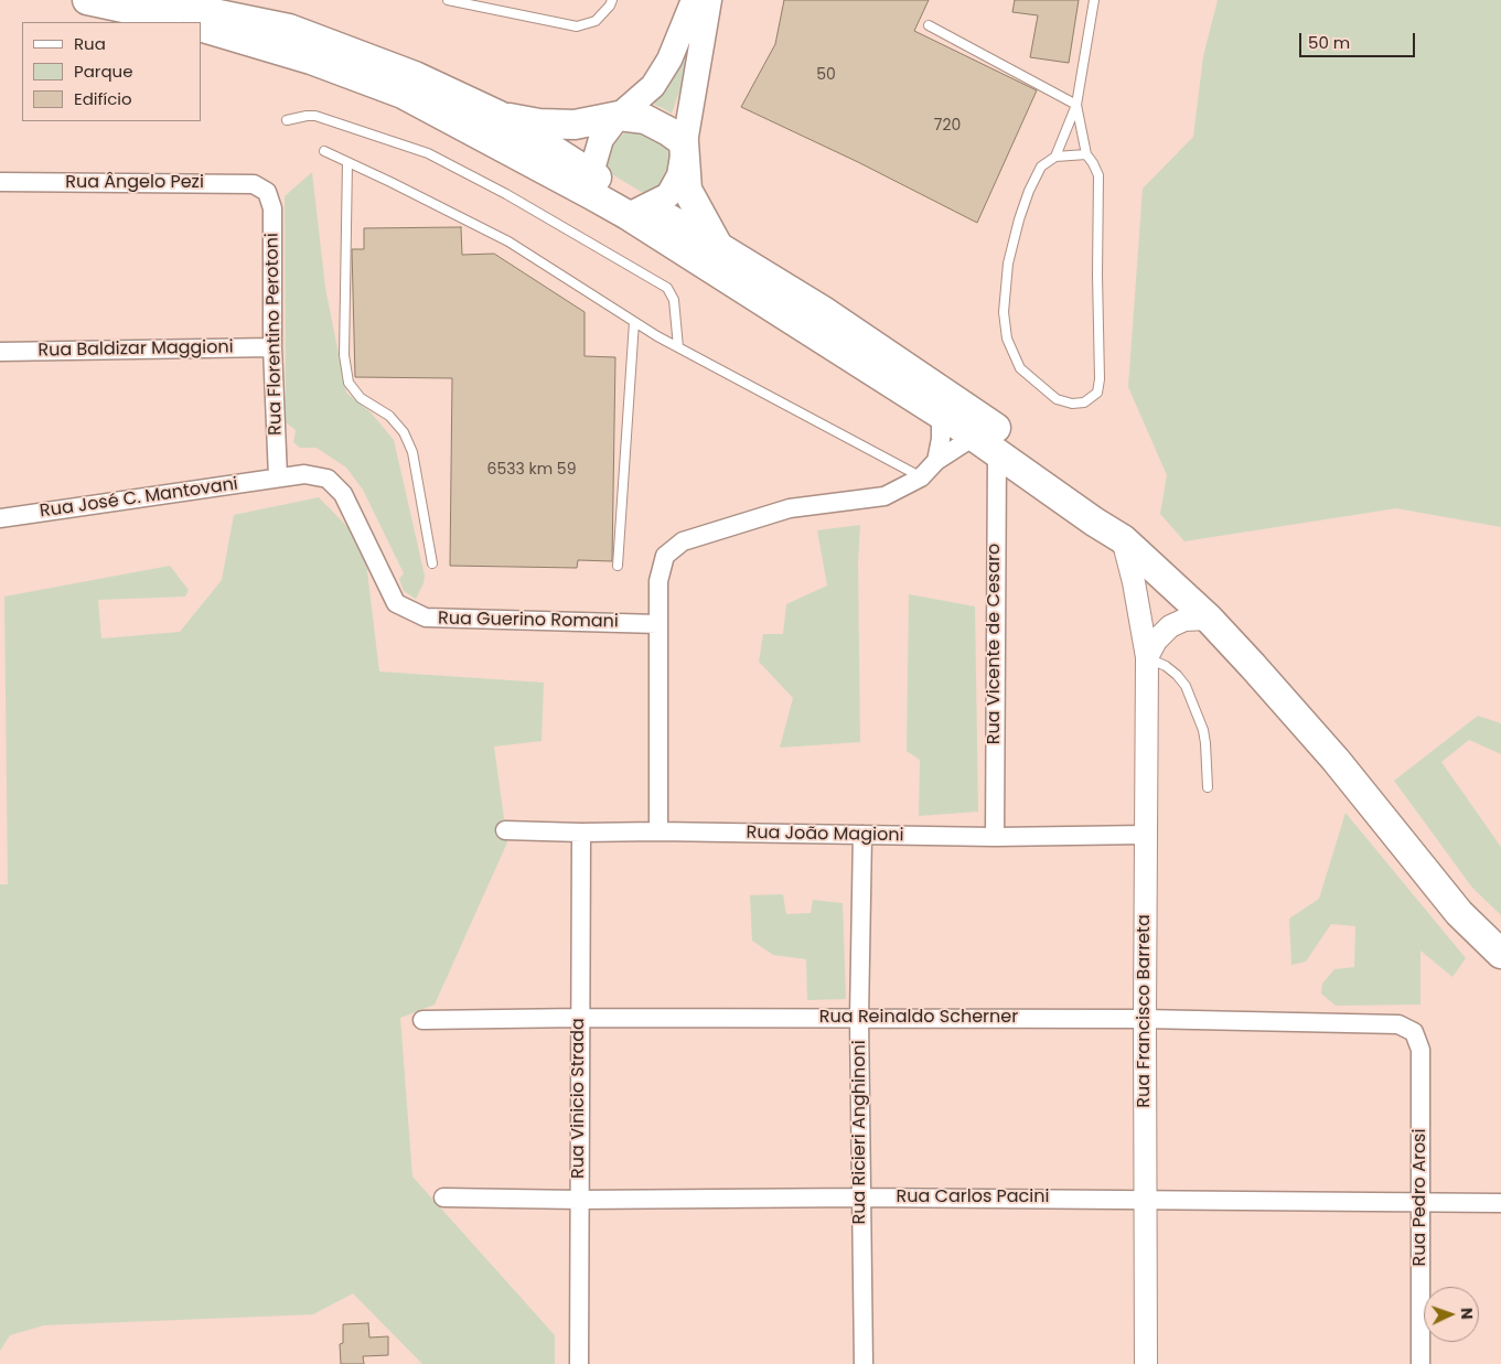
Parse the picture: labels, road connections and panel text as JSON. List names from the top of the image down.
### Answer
{
  "streets": {
    "street": [
      "Rua Ângelo Pezi",
      "Rua Florentino Perotoni",
      "Rua Baldizar Maggioni",
      "Rua José C. Mantovani",
      "Rua Guerino Romani",
      "Rua Vicente de Cesaro",
      "Rua João Magioni",
      "Rua Francisco Barreta",
      "Rua Reinaldo Scherner",
      "Rua Vinicio Strada",
      "Rua Ricieri Anghinoni",
      "Rua Carlos Pacini",
      "Rua Pedro Arosi"
    ]
  },
  "crossings": [
    ["Rua Ângelo Pezi", "Rua Florentino Perotoni"],
    ["Rua Florentino Perotoni", "Rua Baldizar Maggioni"],
    ["Rua Florentino Perotoni", "Rua José C. Mantovani"],
    ["Rua Florentino Perotoni", "Rua Guerino Romani"],
    ["Rua José C. Mantovani", "Rua Guerino Romani"],
    ["Rua Vicente de Cesaro", "Rua João Magioni"],
    ["Rua João Magioni", "Rua Francisco Barreta"],
    ["Rua João Magioni", "Rua Vinicio Strada"],
    ["Rua João Magioni", "Rua Ricieri Anghinoni"],
    ["Rua Francisco Barreta", "Rua Reinaldo Scherner"],
    ["Rua Francisco Barreta", "Rua Carlos Pacini"],
    ["Rua Reinaldo Scherner", "Rua Vinicio Strada"],
    ["Rua Reinaldo Scherner", "Rua Ricieri Anghinoni"],
    ["Rua Reinaldo Scherner", "Rua Pedro Arosi"],
    ["Rua Vinicio Strada", "Rua Carlos Pacini"],
    ["Rua Ricieri Anghinoni", "Rua Carlos Pacini"],
    ["Rua Carlos Pacini", "Rua Pedro Arosi"]
  ],
  "house_numbers": ["50", "720", "6533 km 59"],
  "legend": ["Rua", "Parque", "Edifício"],
  "scale_bar": "50 m",
  "north": "right"
}
